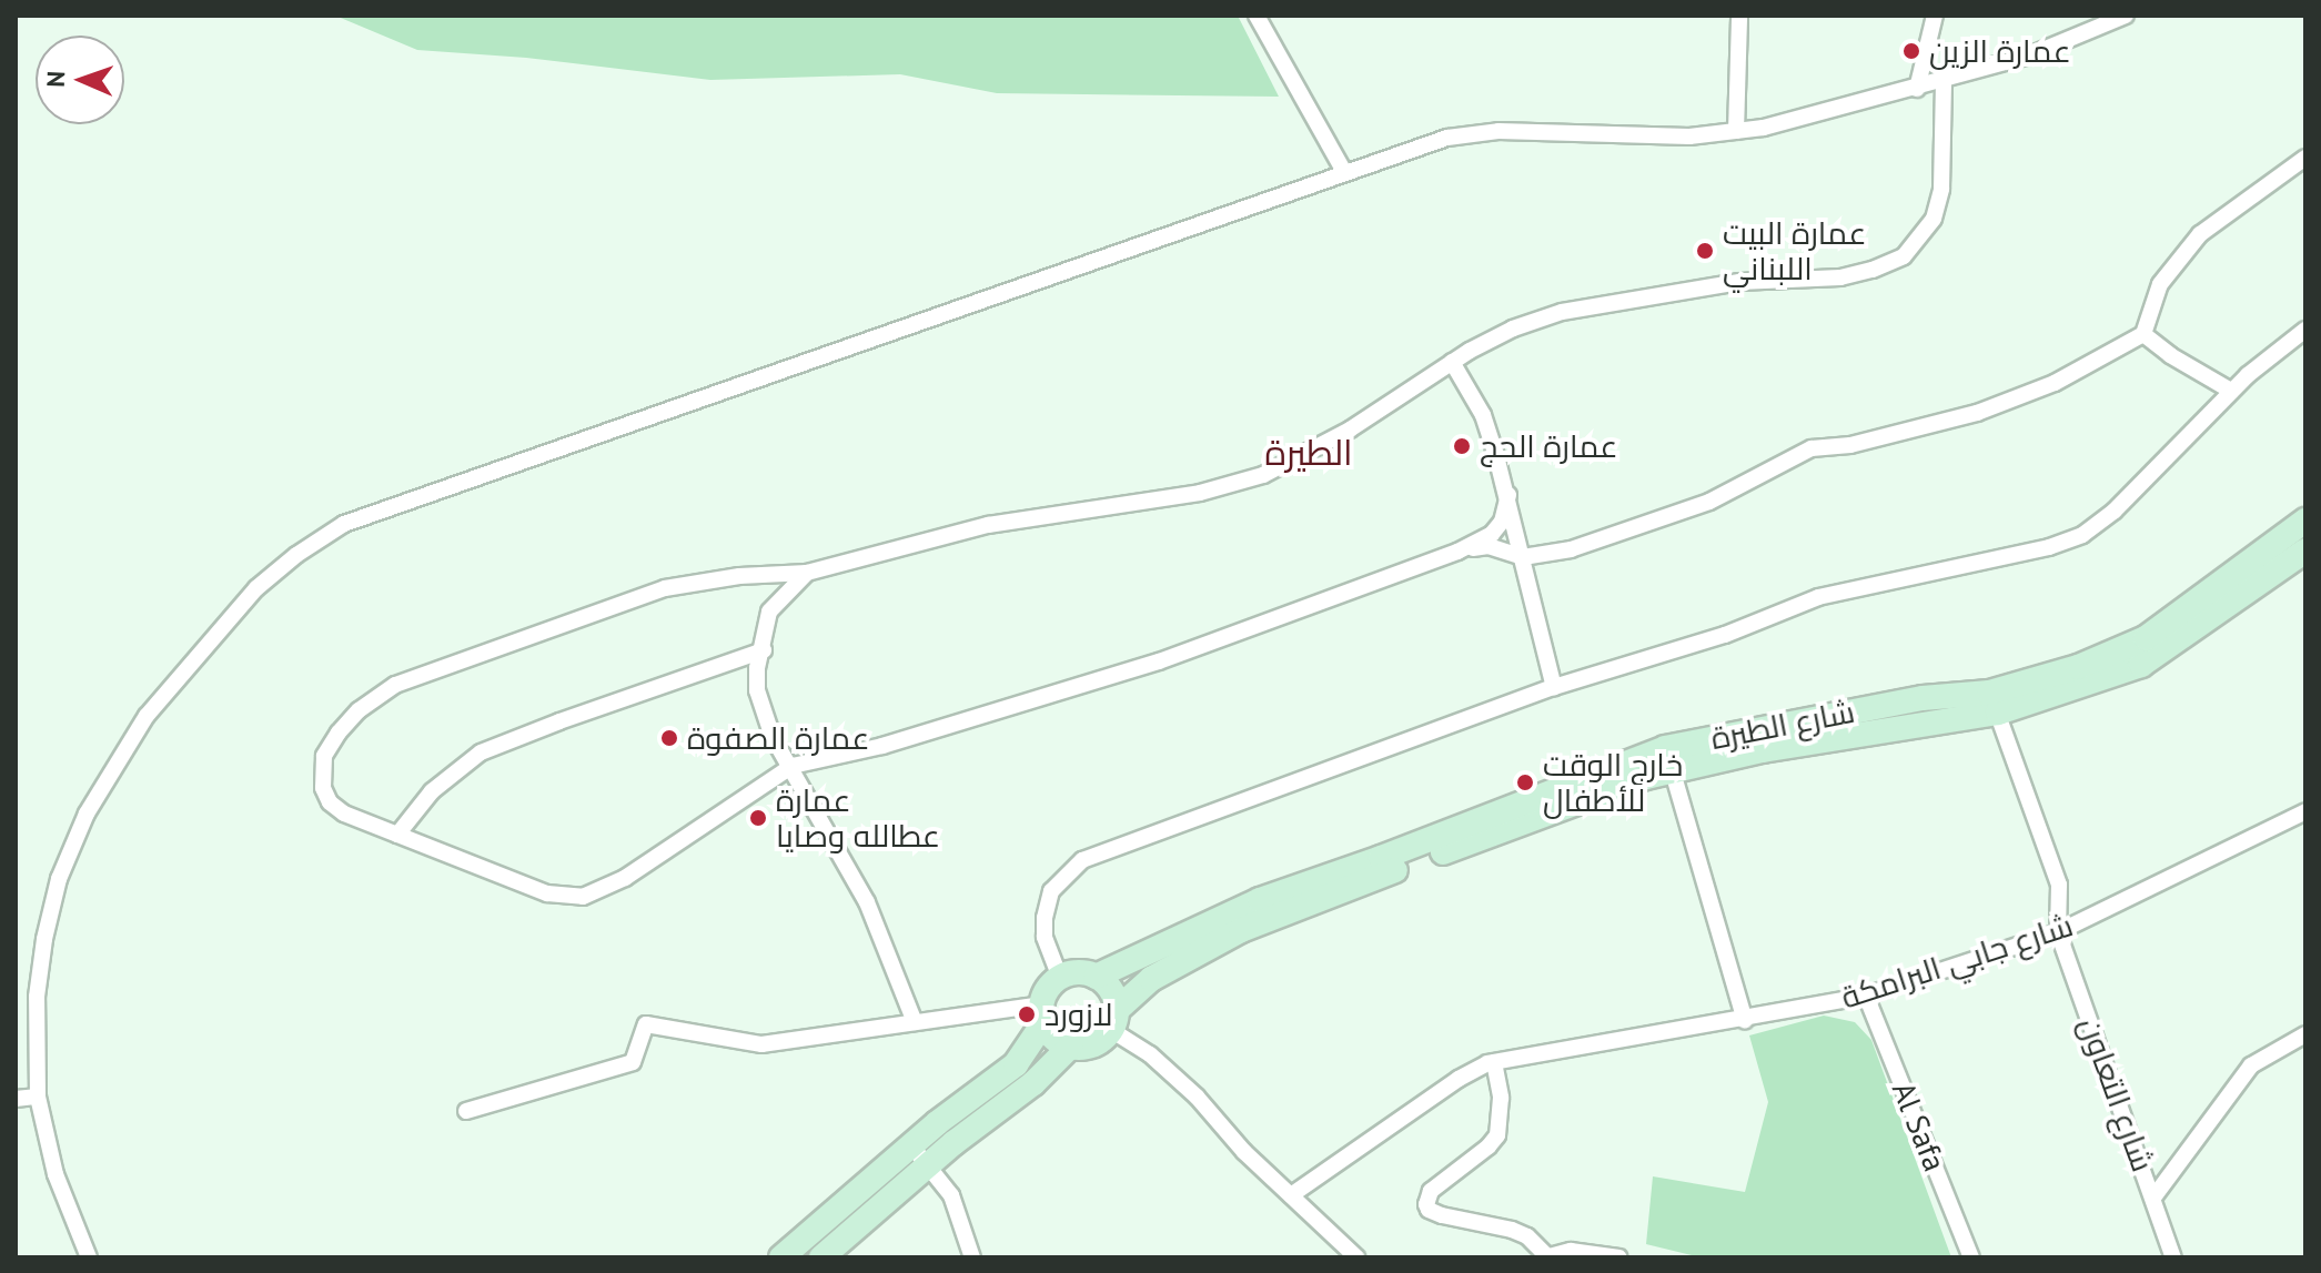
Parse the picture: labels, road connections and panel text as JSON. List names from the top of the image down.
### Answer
{
  "streets": {
    "main road": ["شارع الطيرة"],
    "street": ["شارع جابي البرامكة", "شارع التعاون", "Al Safa"]
  },
  "crossings": [
    ["شارع جابي البرامكة", "شارع التعاون"],
    ["شارع جابي البرامكة", "Al Safa"]
  ],
  "districts": ["الطيرة"],
  "places": [
    "عمارة الزين",
    "عمارة البيت اللبناني",
    "عمارة الحج",
    "عمارة الصفوة",
    "خارج الوقت للأطفال",
    "عمارة عطالله وصايا",
    "لازورد"
  ],
  "north": "left"
}
